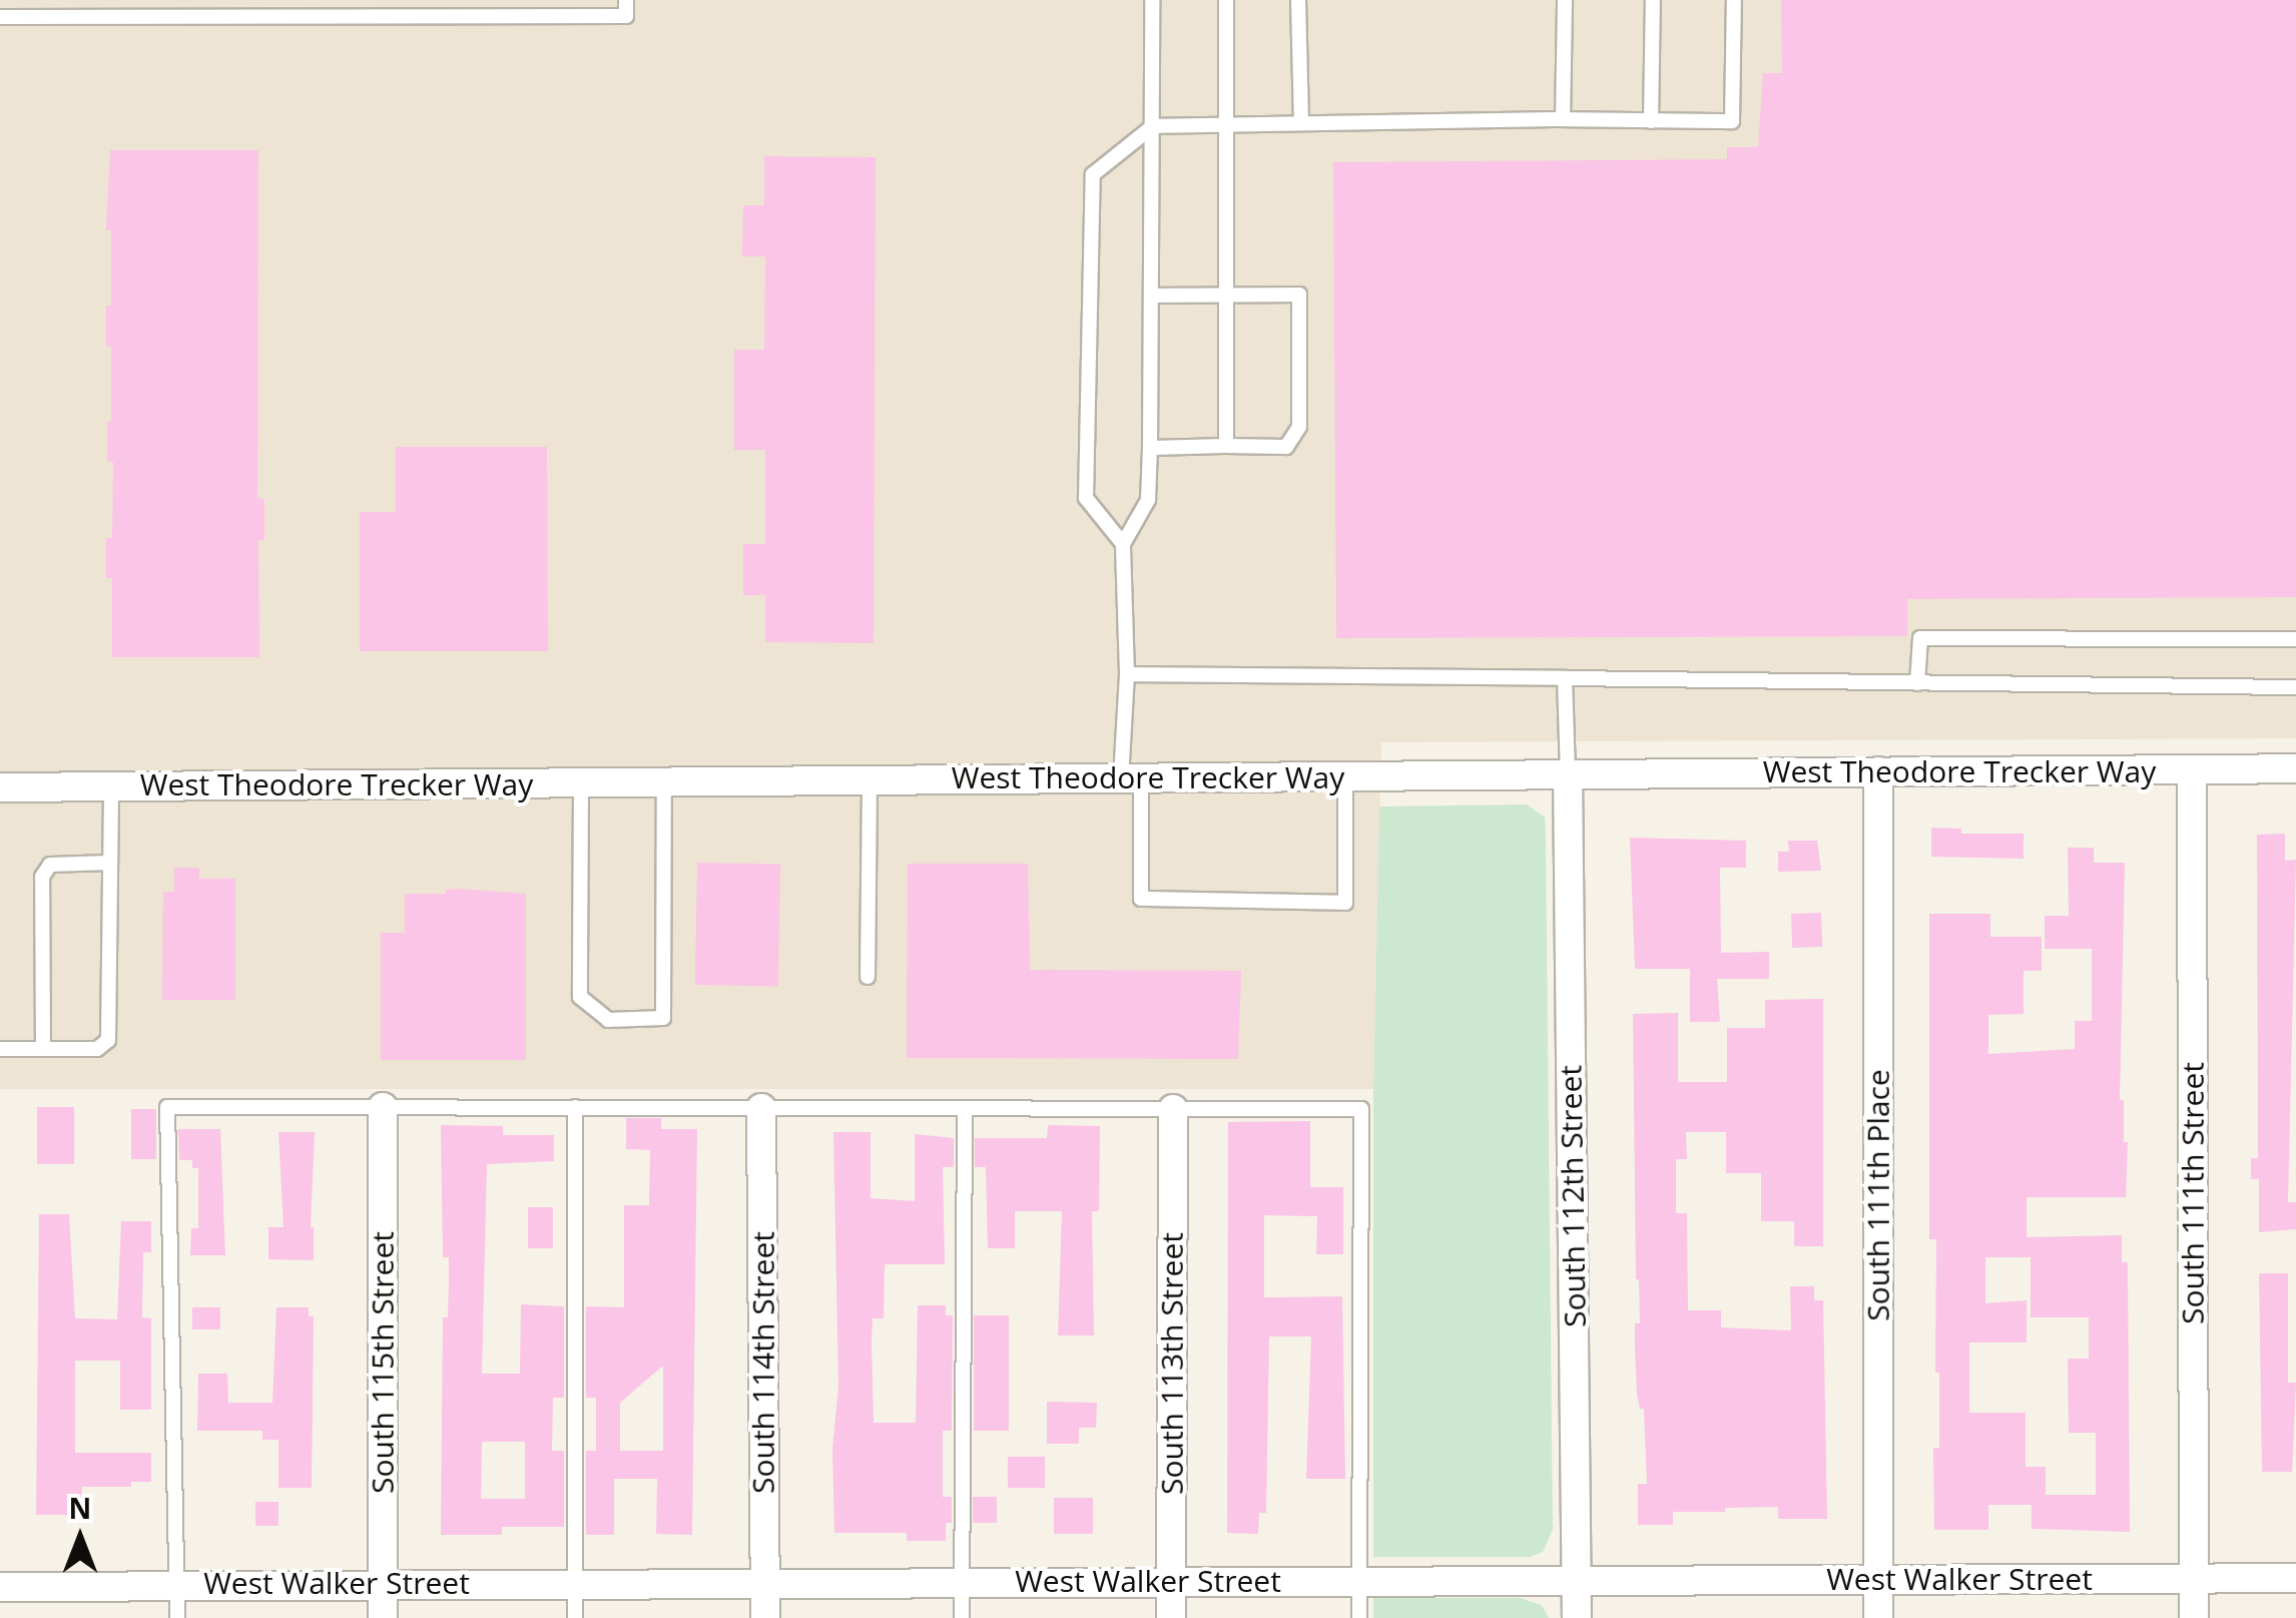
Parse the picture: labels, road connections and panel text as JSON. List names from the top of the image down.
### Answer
{
  "streets": {
    "street": [
      "West Theodore Trecker Way",
      "South 111th Street",
      "South 111th Place",
      "South 112th Street",
      "South 115th Street",
      "South 114th Street",
      "South 113th Street",
      "West Walker Street"
    ]
  },
  "crossings": [
    ["West Theodore Trecker Way", "South 111th Street"],
    ["West Theodore Trecker Way", "South 111th Place"],
    ["West Theodore Trecker Way", "South 112th Street"],
    ["South 111th Street", "West Walker Street"],
    ["South 111th Place", "West Walker Street"],
    ["South 112th Street", "West Walker Street"],
    ["South 115th Street", "West Walker Street"],
    ["South 114th Street", "West Walker Street"],
    ["South 113th Street", "West Walker Street"]
  ],
  "north": "top"
}
